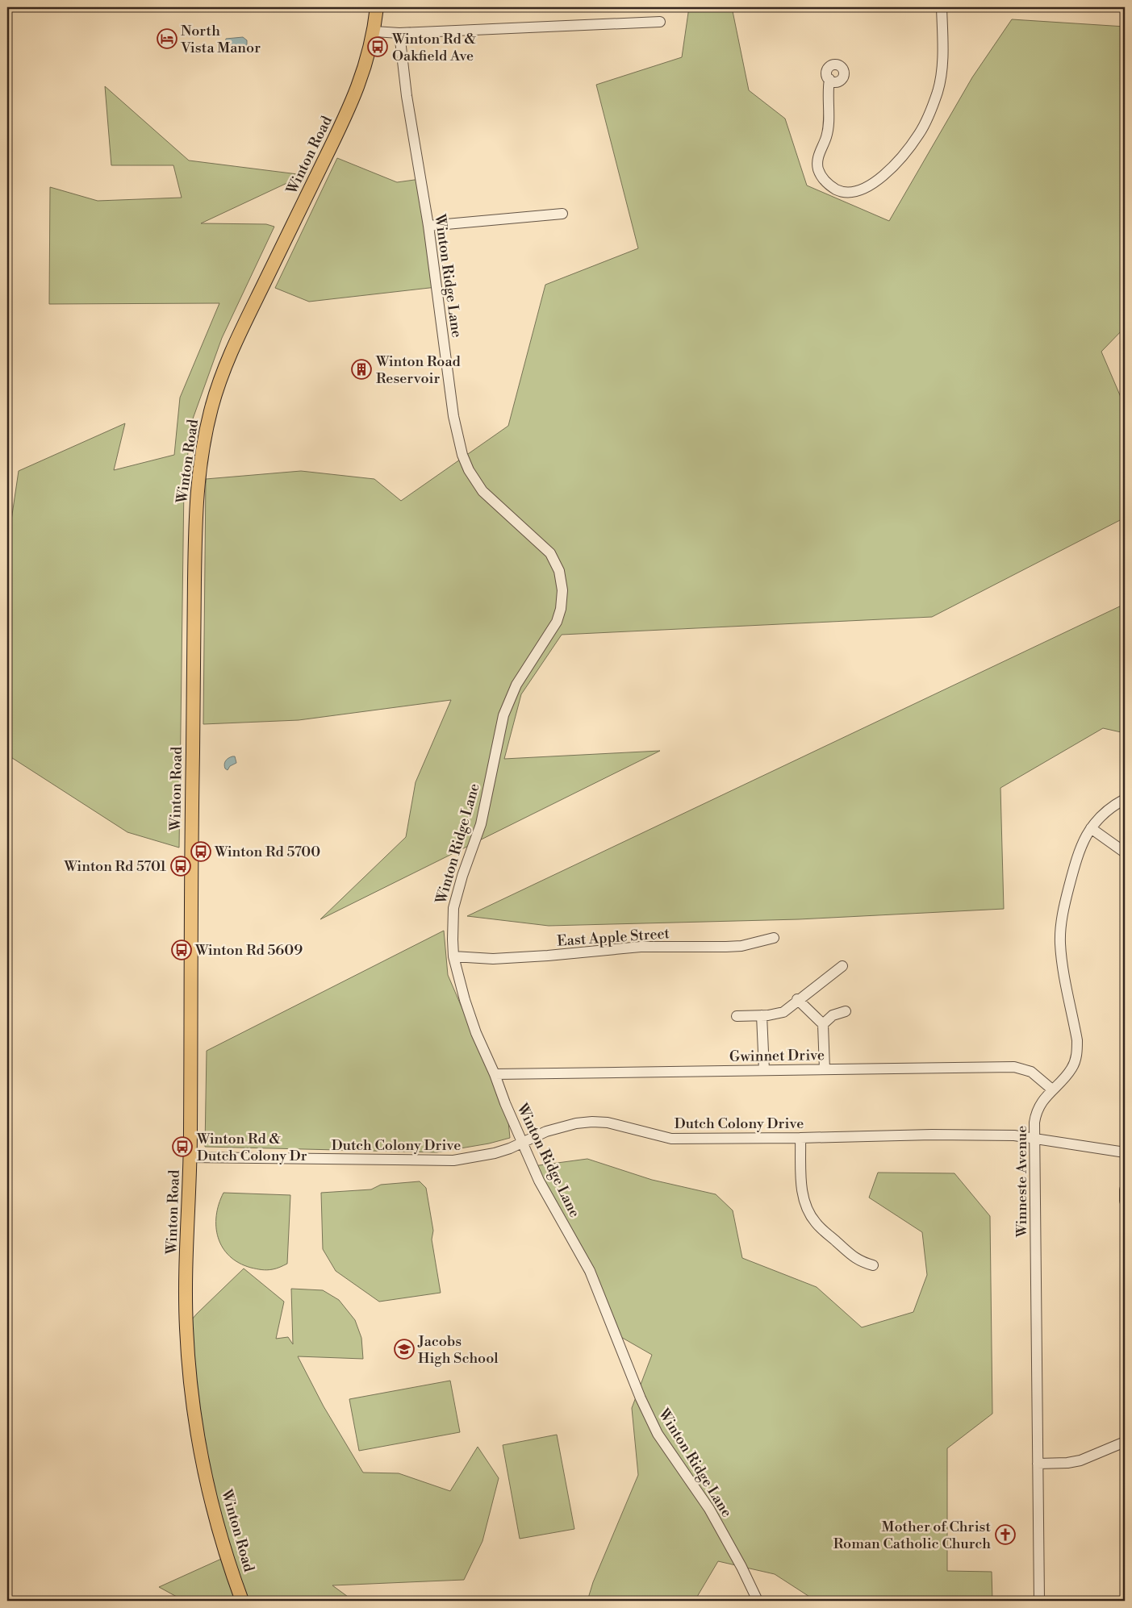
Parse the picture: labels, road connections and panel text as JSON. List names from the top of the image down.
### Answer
{
  "streets": {
    "main road": ["Winton Road"],
    "street": [
      "Winton Ridge Lane",
      "East Apple Street",
      "Gwinnet Drive",
      "Dutch Colony Drive",
      "Winneste Avenue"
    ]
  },
  "crossings": [
    ["Winton Road", "Dutch Colony Drive"],
    ["Winton Ridge Lane", "East Apple Street"],
    ["Winton Ridge Lane", "Gwinnet Drive"],
    ["Winton Ridge Lane", "Dutch Colony Drive"],
    ["Gwinnet Drive", "Winneste Avenue"],
    ["Dutch Colony Drive", "Winneste Avenue"]
  ],
  "places": {
    "hotel": ["North Vista Manor"],
    "bus stop": [
      "Winton Rd & Oakfield Ave",
      "Winton Rd 5700",
      "Winton Rd 5701",
      "Winton Rd 5609",
      "Winton Rd & Dutch Colony Dr"
    ],
    "building": ["Winton Road Reservoir"],
    "school or university": ["Jacobs High School"],
    "church": ["Mother of Christ Roman Catholic Church"]
  }
}
